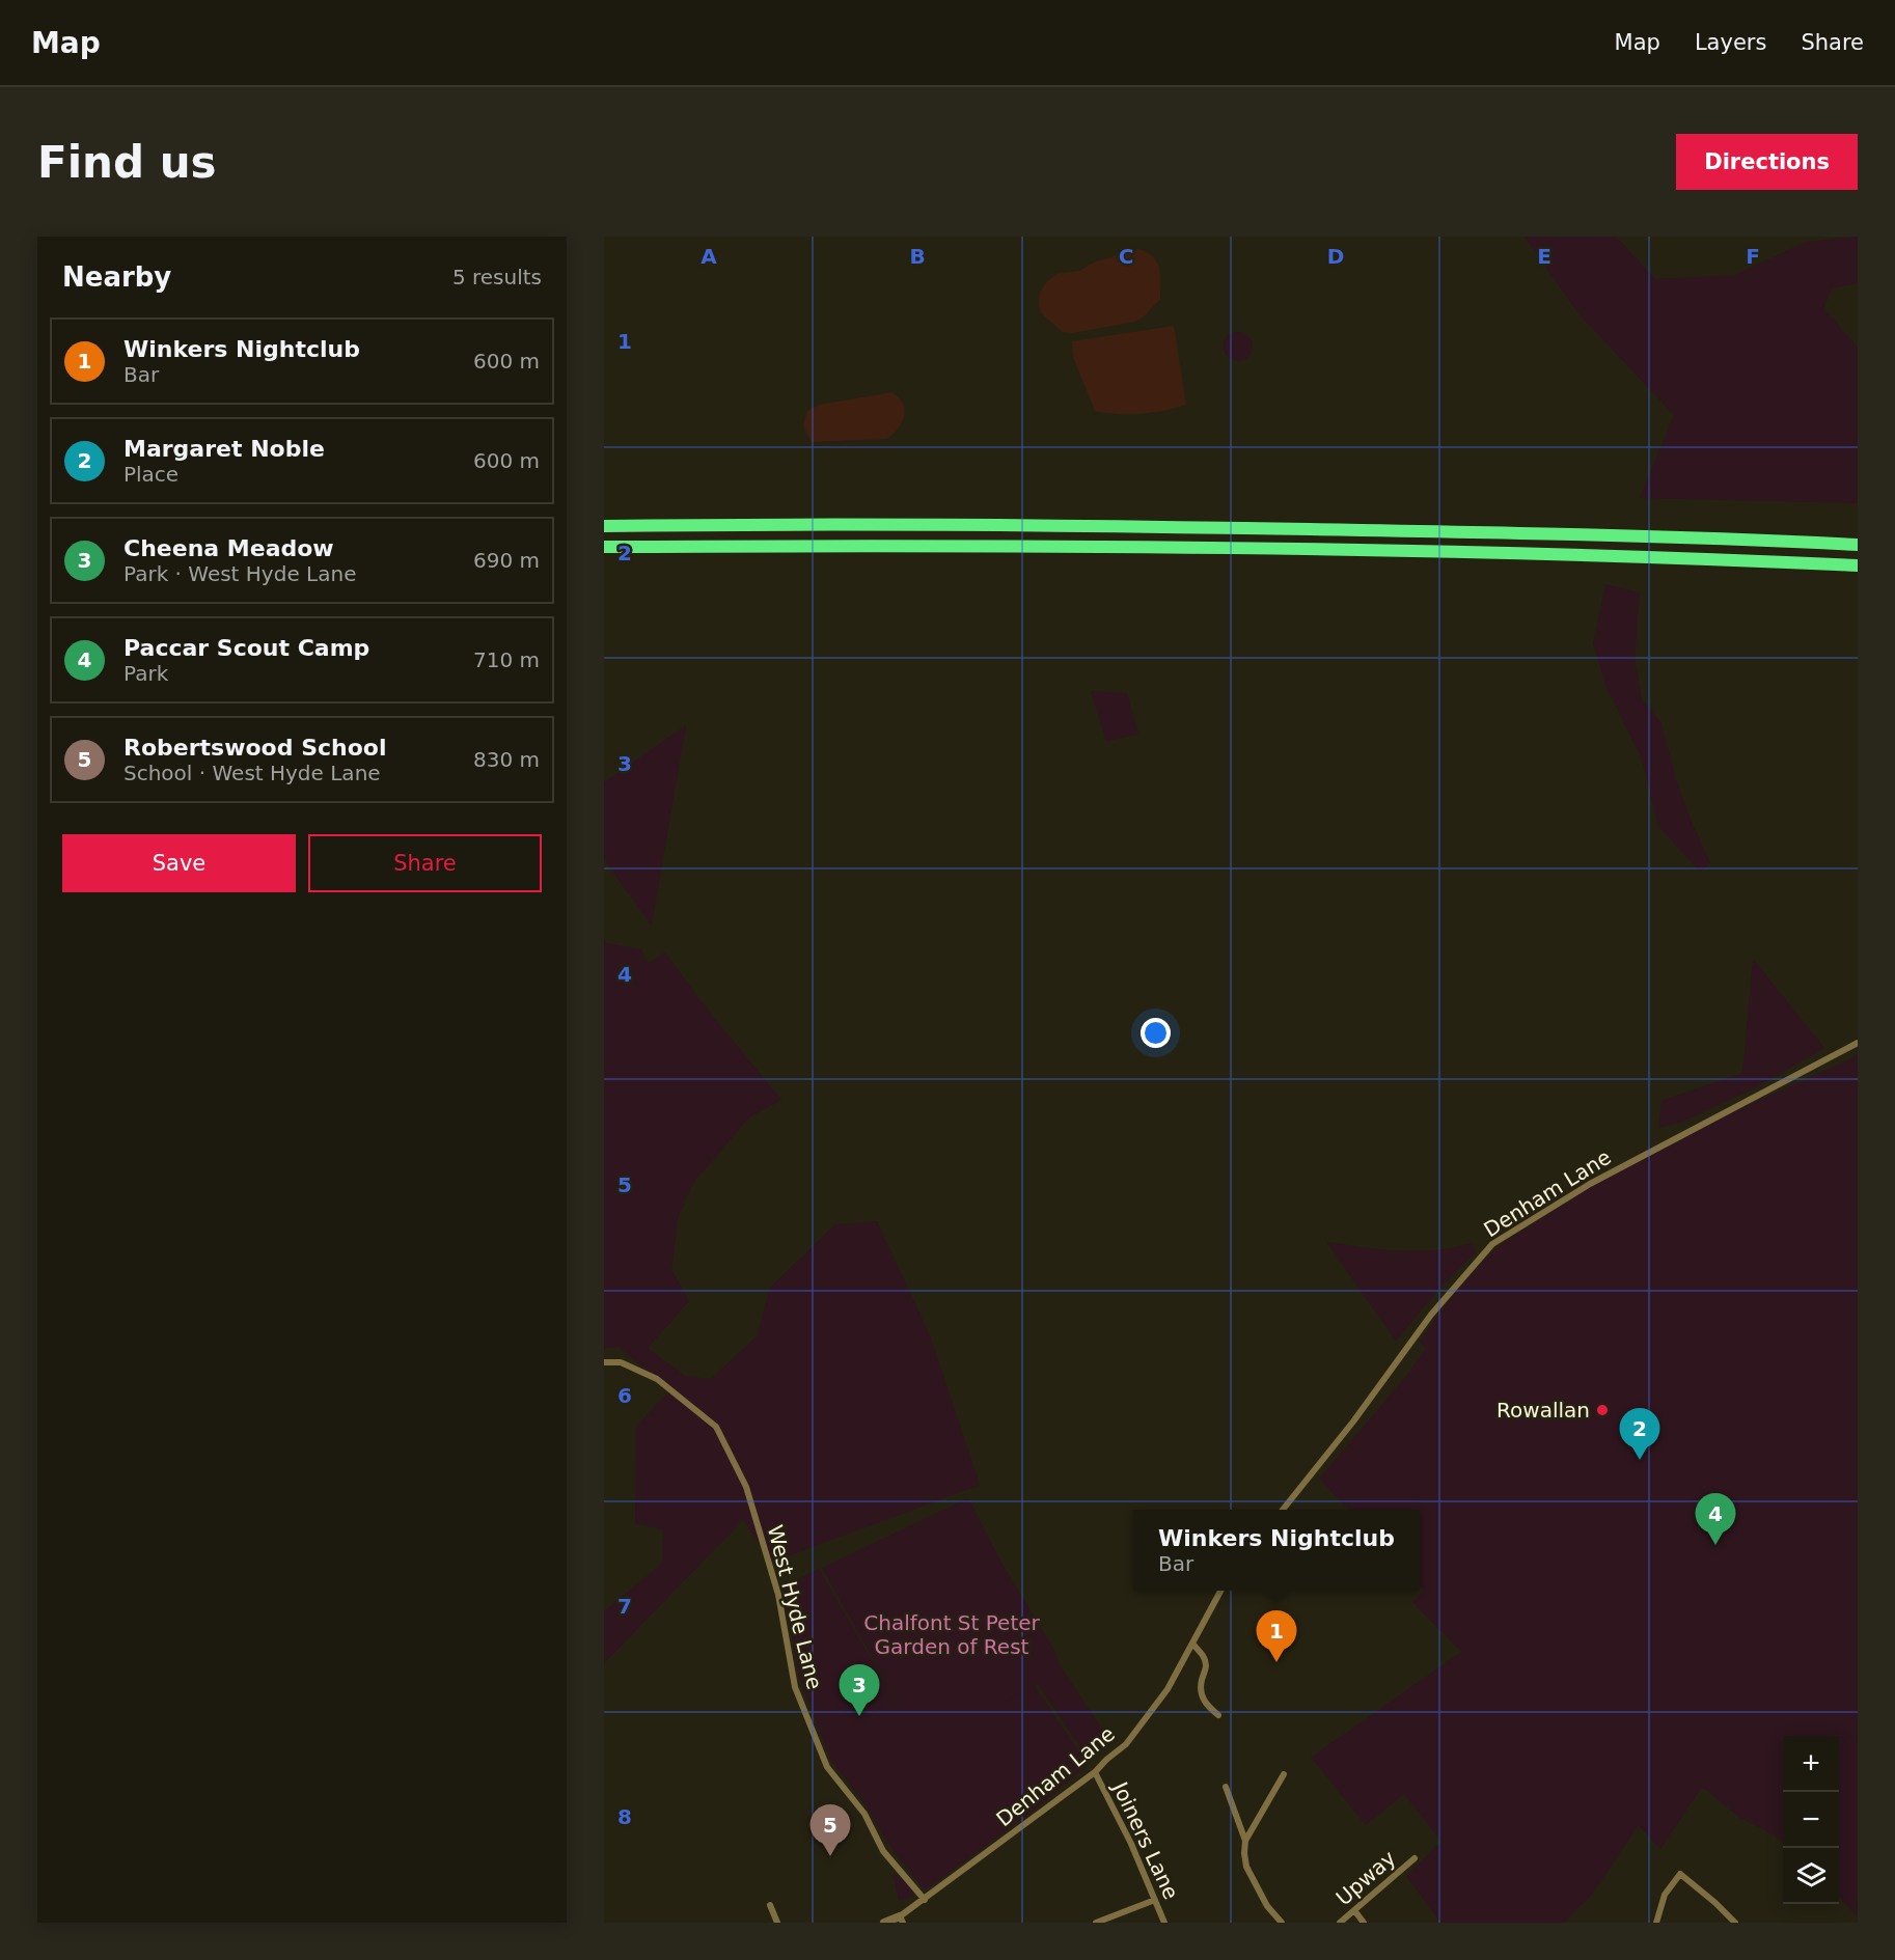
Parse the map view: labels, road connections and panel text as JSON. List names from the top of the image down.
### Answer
{
  "streets": {
    "street": [
      "Denham Lane",
      "West Hyde Lane",
      "Joiners Lane",
      "Upway"
    ]
  },
  "crossings": [
    ["Denham Lane", "West Hyde Lane"],
    ["Denham Lane", "Joiners Lane"]
  ],
  "parks": ["Chalfont St Peter Garden of Rest"],
  "places": ["Rowallan"],
  "page": {
    "header": "Map",
    "nav": ["Map", "Layers", "Share"],
    "buttons": [
      "Directions",
      ["Save", "Share"]
    ],
    "title": "Find us",
    "heading": ["Nearby", "5 results"],
    "list": [
      {
        "mark": "1",
        "name": "Winkers Nightclub",
        "note": "Bar",
        "value": "600 m"
      },
      {
        "mark": "2",
        "name": "Margaret Noble",
        "note": "Place",
        "value": "600 m"
      },
      {
        "mark": "3",
        "name": "Cheena Meadow",
        "note": "Park · West Hyde Lane",
        "value": "690 m"
      },
      {
        "mark": "4",
        "name": "Paccar Scout Camp",
        "note": "Park",
        "value": "710 m"
      },
      {
        "mark": "5",
        "name": "Robertswood School",
        "note": "School · West Hyde Lane",
        "value": "830 m"
      }
    ],
    "pins": [
      "2",
      "4",
      "1",
      "3",
      "5"
    ],
    "popup": ["Winkers Nightclub", "Bar"],
    "map_buttons": ["+", "−"]
  },
  "grid": {
    "columns": [
      "A",
      "B",
      "C",
      "D",
      "E",
      "F"
    ],
    "rows": [
      "1",
      "2",
      "3",
      "4",
      "5",
      "6",
      "7",
      "8"
    ]
  }
}
